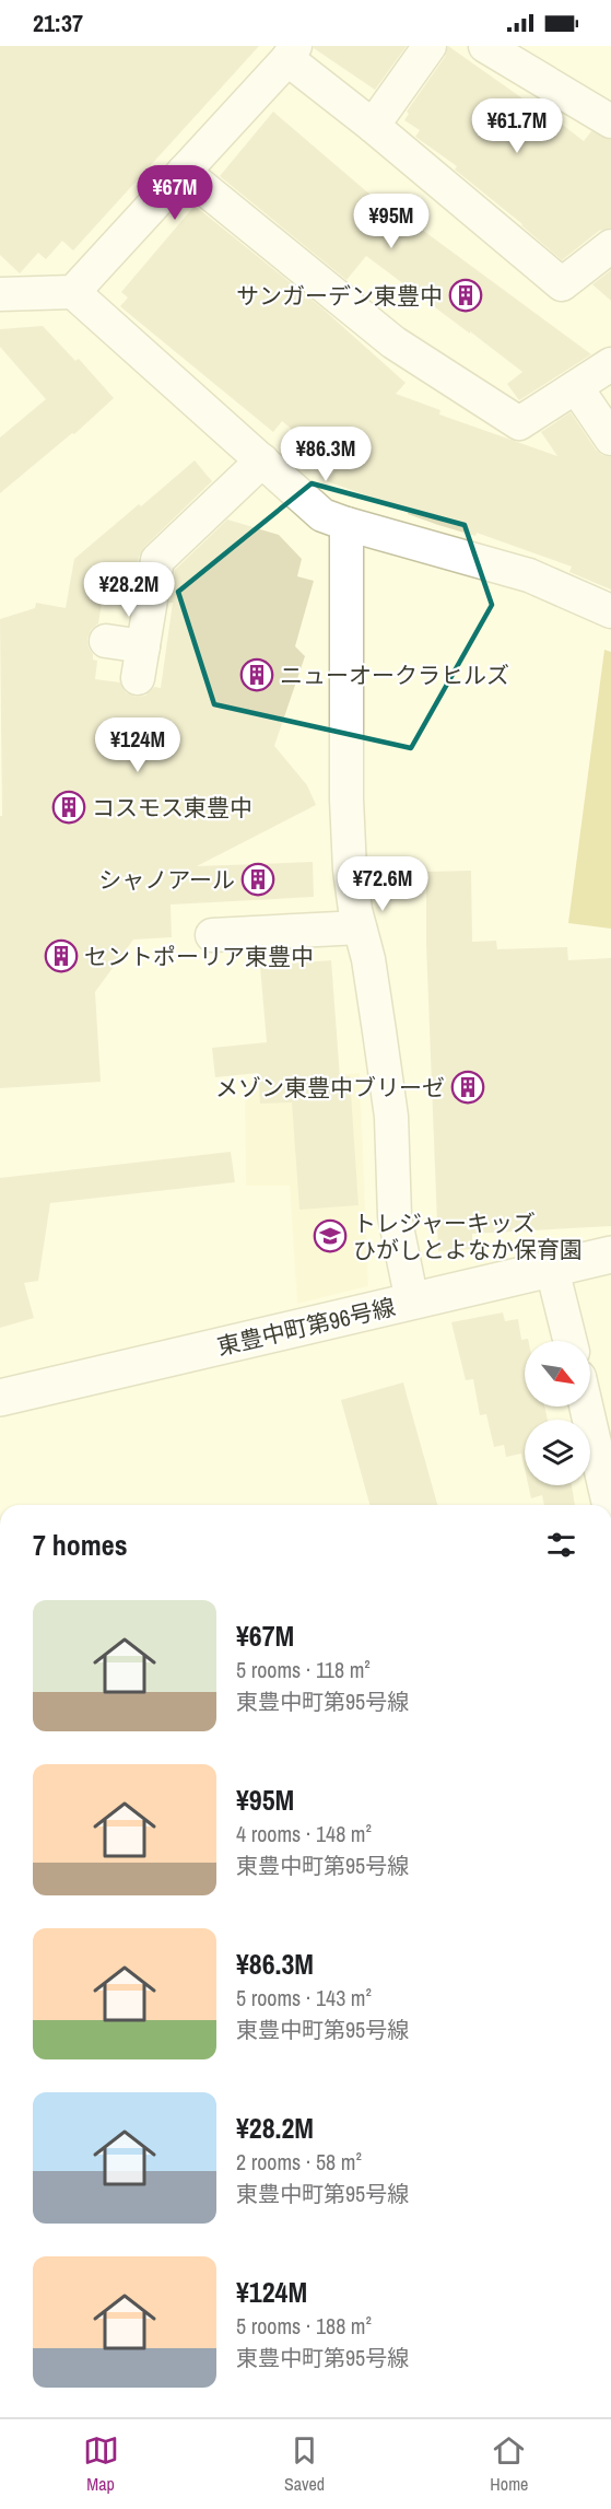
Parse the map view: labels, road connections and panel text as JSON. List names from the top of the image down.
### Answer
{
  "streets": {
    "street": ["東豊中町第96号線"]
  },
  "places": {
    "building": [
      "サンガーデン東豊中",
      "ニューオークラヒルズ",
      "コスモス東豊中",
      "シャノアール",
      "セントポーリア東豊中",
      "メゾン東豊中ブリーゼ"
    ],
    "school or university": ["トレジャーキッズ ひがしとよなか保育園"]
  },
  "north": "bottom right",
  "page": {
    "status": "21:37",
    "price": [
      "¥61.7M",
      "¥67M",
      "¥95M",
      "¥86.3M",
      "¥28.2M",
      "¥124M",
      "¥72.6M"
    ],
    "heading": "7 homes",
    "list": [
      {
        "name": "¥67M",
        "note": "5 rooms · 118 m² · 東豊中町第95号線"
      },
      {
        "name": "¥95M",
        "note": "4 rooms · 148 m² · 東豊中町第95号線"
      },
      {
        "name": "¥86.3M",
        "note": "5 rooms · 143 m² · 東豊中町第95号線"
      },
      {
        "name": "¥28.2M",
        "note": "2 rooms · 58 m² · 東豊中町第95号線"
      },
      {
        "name": "¥124M",
        "note": "5 rooms · 188 m² · 東豊中町第95号線"
      }
    ],
    "tabs": ["Map", "Saved", "Home"]
  }
}
